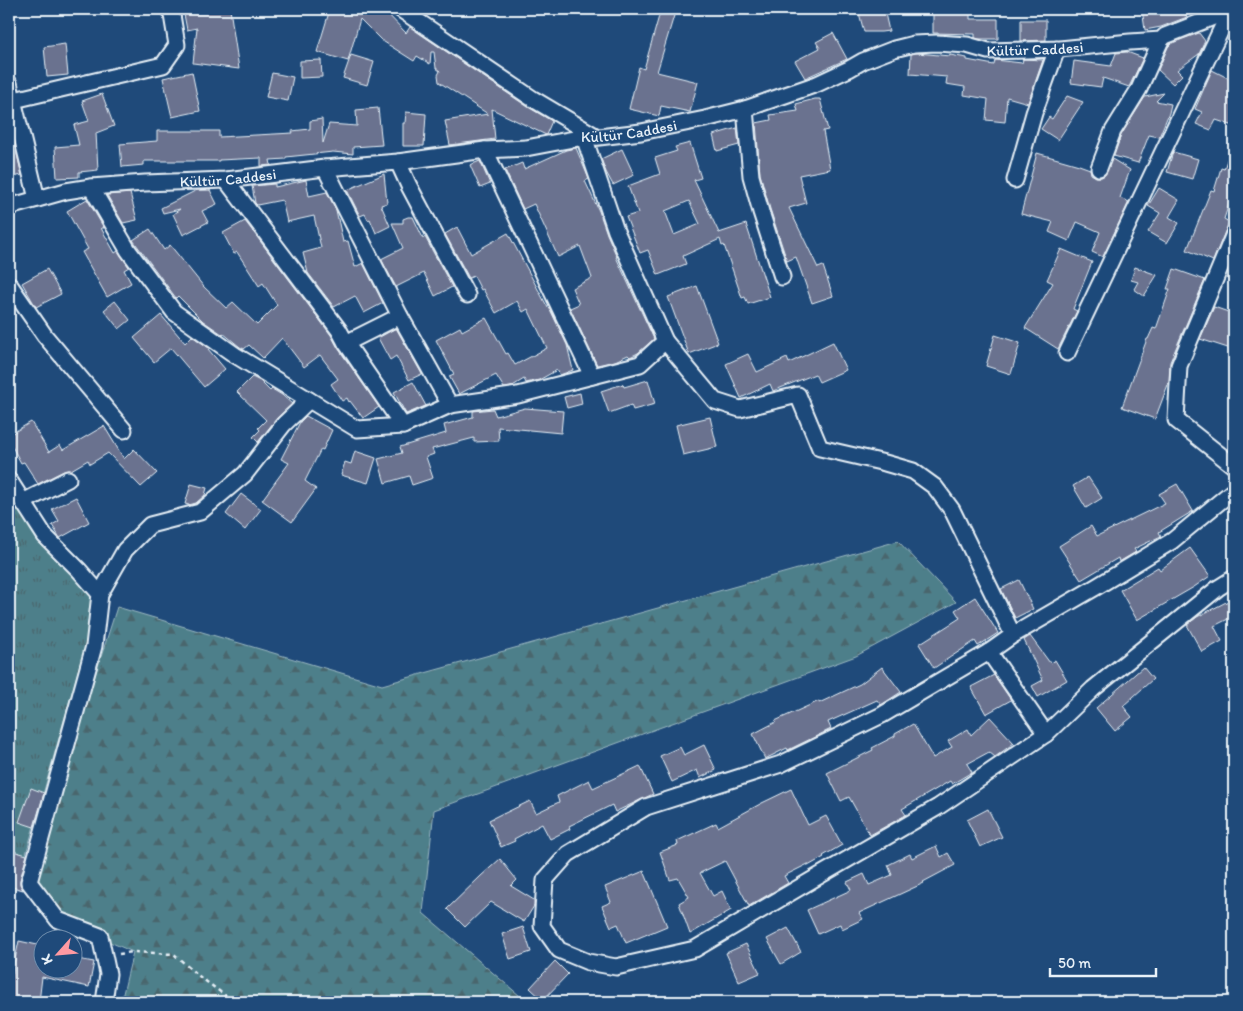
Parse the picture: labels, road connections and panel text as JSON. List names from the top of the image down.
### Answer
{
  "streets": {
    "street": ["Kültür Caddesi"]
  },
  "scale_bar": "50 m",
  "north": "bottom left"
}
